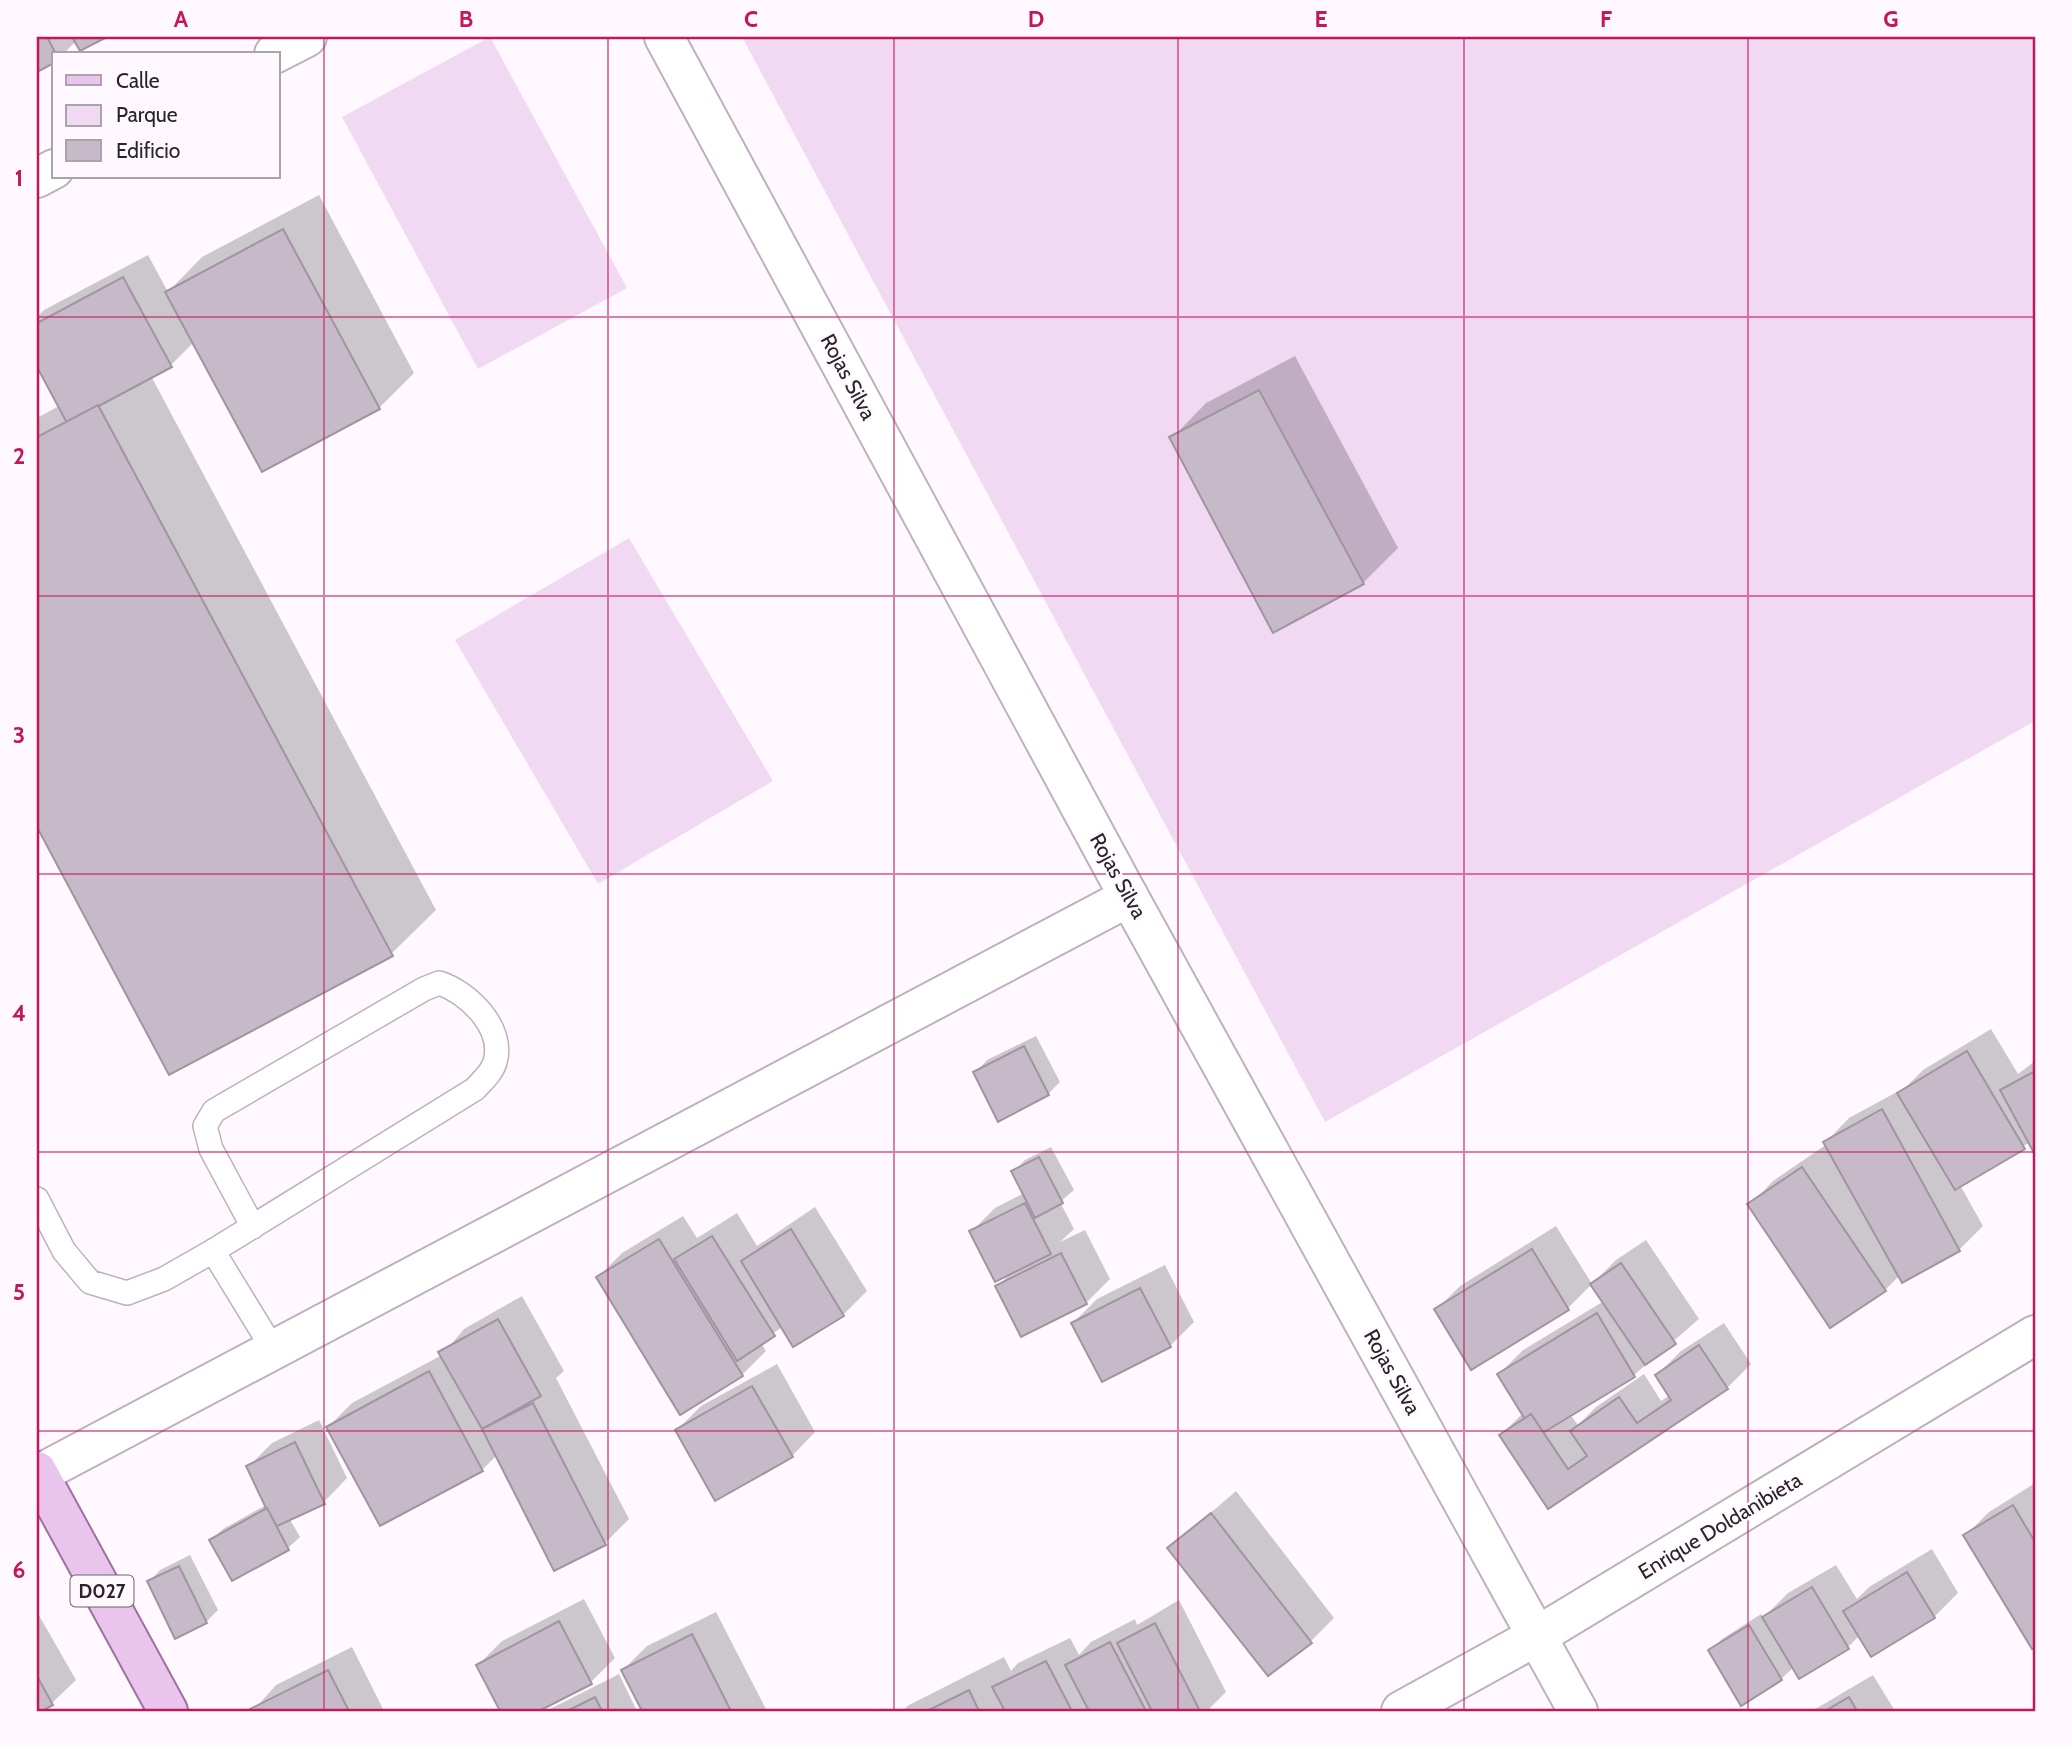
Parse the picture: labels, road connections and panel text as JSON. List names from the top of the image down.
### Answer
{
  "streets": {
    "main road": ["D027"],
    "street": ["Rojas Silva", "Enrique Doldanibieta"]
  },
  "crossings": [
    ["Rojas Silva", "Enrique Doldanibieta"]
  ],
  "legend": ["Calle", "Parque", "Edificio"],
  "grid": {
    "columns": [
      "A",
      "B",
      "C",
      "D",
      "E",
      "F",
      "G"
    ],
    "rows": [
      "1",
      "2",
      "3",
      "4",
      "5",
      "6"
    ]
  }
}
